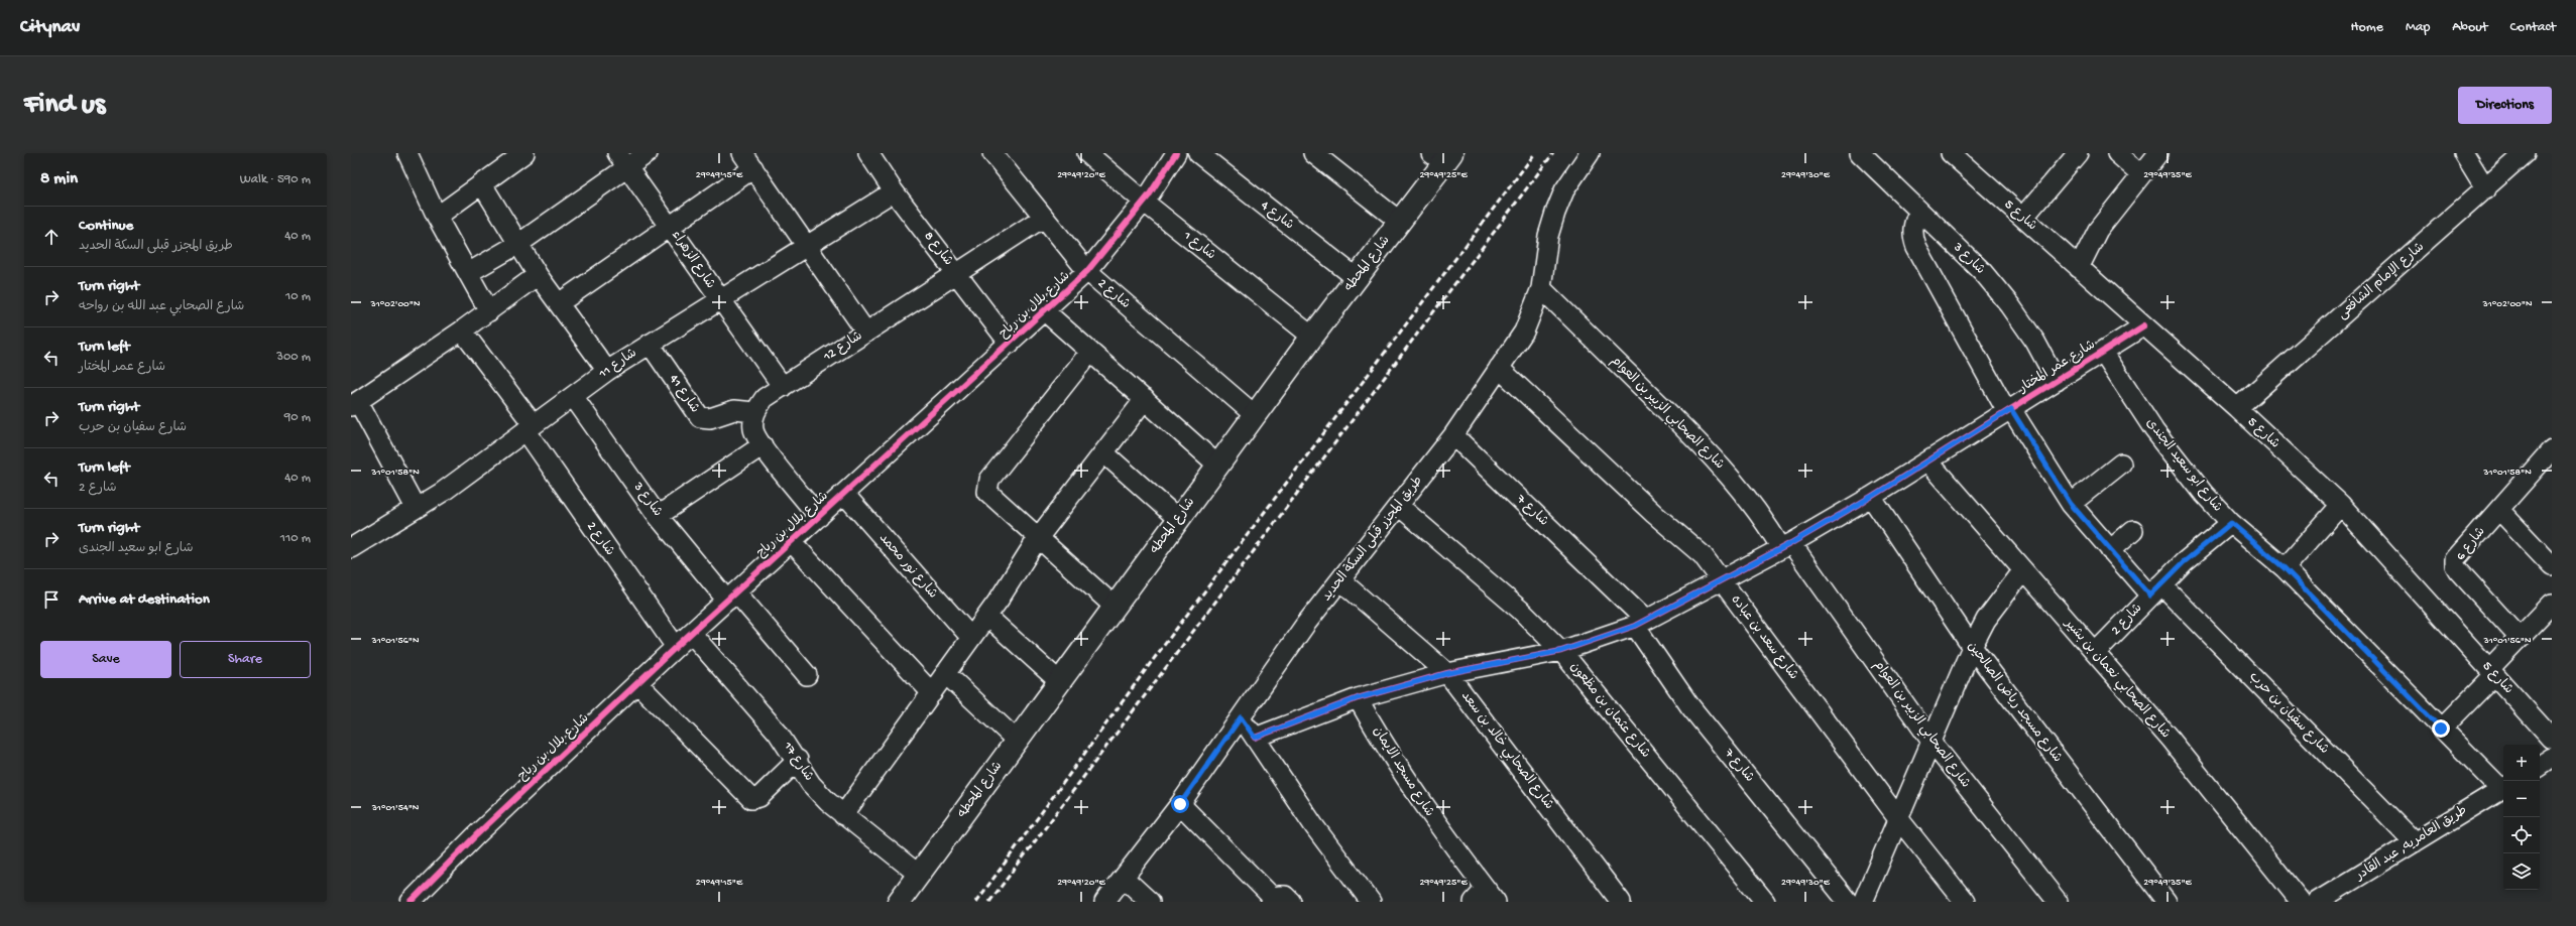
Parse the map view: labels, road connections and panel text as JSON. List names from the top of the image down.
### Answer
{
  "streets": {
    "street": [
      "شارع 4",
      "شارع 5",
      "شارع 1",
      "شارع 8",
      "شارع 3",
      "شارع الزهراء",
      "شارع المحطه",
      "شارع الإمام الشافعى",
      "شارع 2",
      "شارع بلال بن رباح",
      "شارع 12",
      "شارع 11",
      "شارع عمر المختار",
      "شارع 41",
      "شارع الصحابي الزبير بن العوام",
      "شارع ابو سعيد الجندى",
      "شارع 7",
      "طريق المجزر قبلى السكة الحديد",
      "شارع 6",
      "شارع نور محمد",
      "شارع سعد بن عباده",
      "شارع الصحابي نعمان بن بشير",
      "شارع مسجد رياض الصالحين",
      "شارع عثمان بن مظعون",
      "شارع سفيان بن حرب",
      "شارع الصحابي خالد بن سعد",
      "شارع 17",
      "شارع مسجد الايمان",
      "طريق العامريه, عبد القادر"
    ]
  },
  "crossings": [
    ["شارع 4", "شارع المحطه"],
    ["شارع 5", "شارع الإمام الشافعى"],
    ["شارع 5", "شارع عمر المختار"],
    ["شارع 1", "شارع المحطه"],
    ["شارع 1", "شارع بلال بن رباح"],
    ["شارع 8", "شارع بلال بن رباح"],
    ["شارع 8", "شارع 12"],
    ["شارع 8", "شارع 11"],
    ["شارع 3", "شارع بلال بن رباح"],
    ["شارع 3", "شارع 11"],
    ["شارع 3", "شارع عمر المختار"],
    ["شارع 3", "شارع سفيان بن حرب"],
    ["شارع الزهراء", "شارع 12"],
    ["شارع الزهراء", "شارع 11"],
    ["شارع المحطه", "شارع 2"],
    ["شارع المحطه", "شارع 17"],
    ["شارع 2", "شارع بلال بن رباح"],
    ["شارع 2", "شارع 12"],
    ["شارع 2", "شارع 11"],
    ["شارع 2", "شارع ابو سعيد الجندى"],
    ["شارع 2", "شارع الصحابي نعمان بن بشير"],
    ["شارع 2", "شارع سفيان بن حرب"],
    ["شارع بلال بن رباح", "شارع نور محمد"],
    ["شارع بلال بن رباح", "شارع 17"],
    ["شارع 12", "شارع 41"],
    ["شارع 11", "شارع 41"],
    ["شارع عمر المختار", "شارع الصحابي الزبير بن العوام"],
    ["شارع عمر المختار", "شارع ابو سعيد الجندى"],
    ["شارع عمر المختار", "شارع 7"],
    ["شارع عمر المختار", "شارع سعد بن عباده"],
    ["شارع عمر المختار", "شارع الصحابي نعمان بن بشير"],
    ["شارع عمر المختار", "شارع مسجد رياض الصالحين"],
    ["شارع عمر المختار", "شارع عثمان بن مظعون"],
    ["شارع عمر المختار", "شارع سفيان بن حرب"],
    ["شارع عمر المختار", "شارع الصحابي خالد بن سعد"],
    ["شارع عمر المختار", "شارع مسجد الايمان"],
    ["شارع الصحابي الزبير بن العوام", "طريق المجزر قبلى السكة الحديد"],
    ["شارع 7", "طريق المجزر قبلى السكة الحديد"],
    ["طريق المجزر قبلى السكة الحديد", "شارع سعد بن عباده"],
    ["طريق المجزر قبلى السكة الحديد", "شارع عثمان بن مظعون"],
    ["طريق المجزر قبلى السكة الحديد", "شارع الصحابي خالد بن سعد"],
    ["شارع سفيان بن حرب", "طريق العامريه, عبد القادر"]
  ],
  "page": {
    "header": "Citynav",
    "nav": [
      "Home",
      "Map",
      "About",
      "Contact"
    ],
    "buttons": [
      "Directions",
      ["Save", "Share"]
    ],
    "title": "Find us",
    "heading": ["8 min", "Walk · 590 m"],
    "list": [
      ["Continue", "طريق المجزر قبلى السكة الحديد", "40 m"],
      ["Turn right", "شارع الصحابي عبد الله بن رواحه", "10 m"],
      ["Turn left", "شارع عمر المختار", "300 m"],
      ["Turn right", "شارع سفيان بن حرب", "90 m"],
      ["Turn left", "شارع 2", "40 m"],
      ["Turn right", "شارع ابو سعيد الجندى", "110 m"],
      "Arrive at destination"
    ],
    "map_buttons": ["+", "−"]
  },
  "coordinates": [
    "29°49'15\"E",
    "29°49'20\"E",
    "29°49'25\"E",
    "29°49'30\"E",
    "29°49'35\"E",
    "31°02'00\"N",
    "31°01'58\"N",
    "31°01'56\"N",
    "31°01'54\"N"
  ]
}
